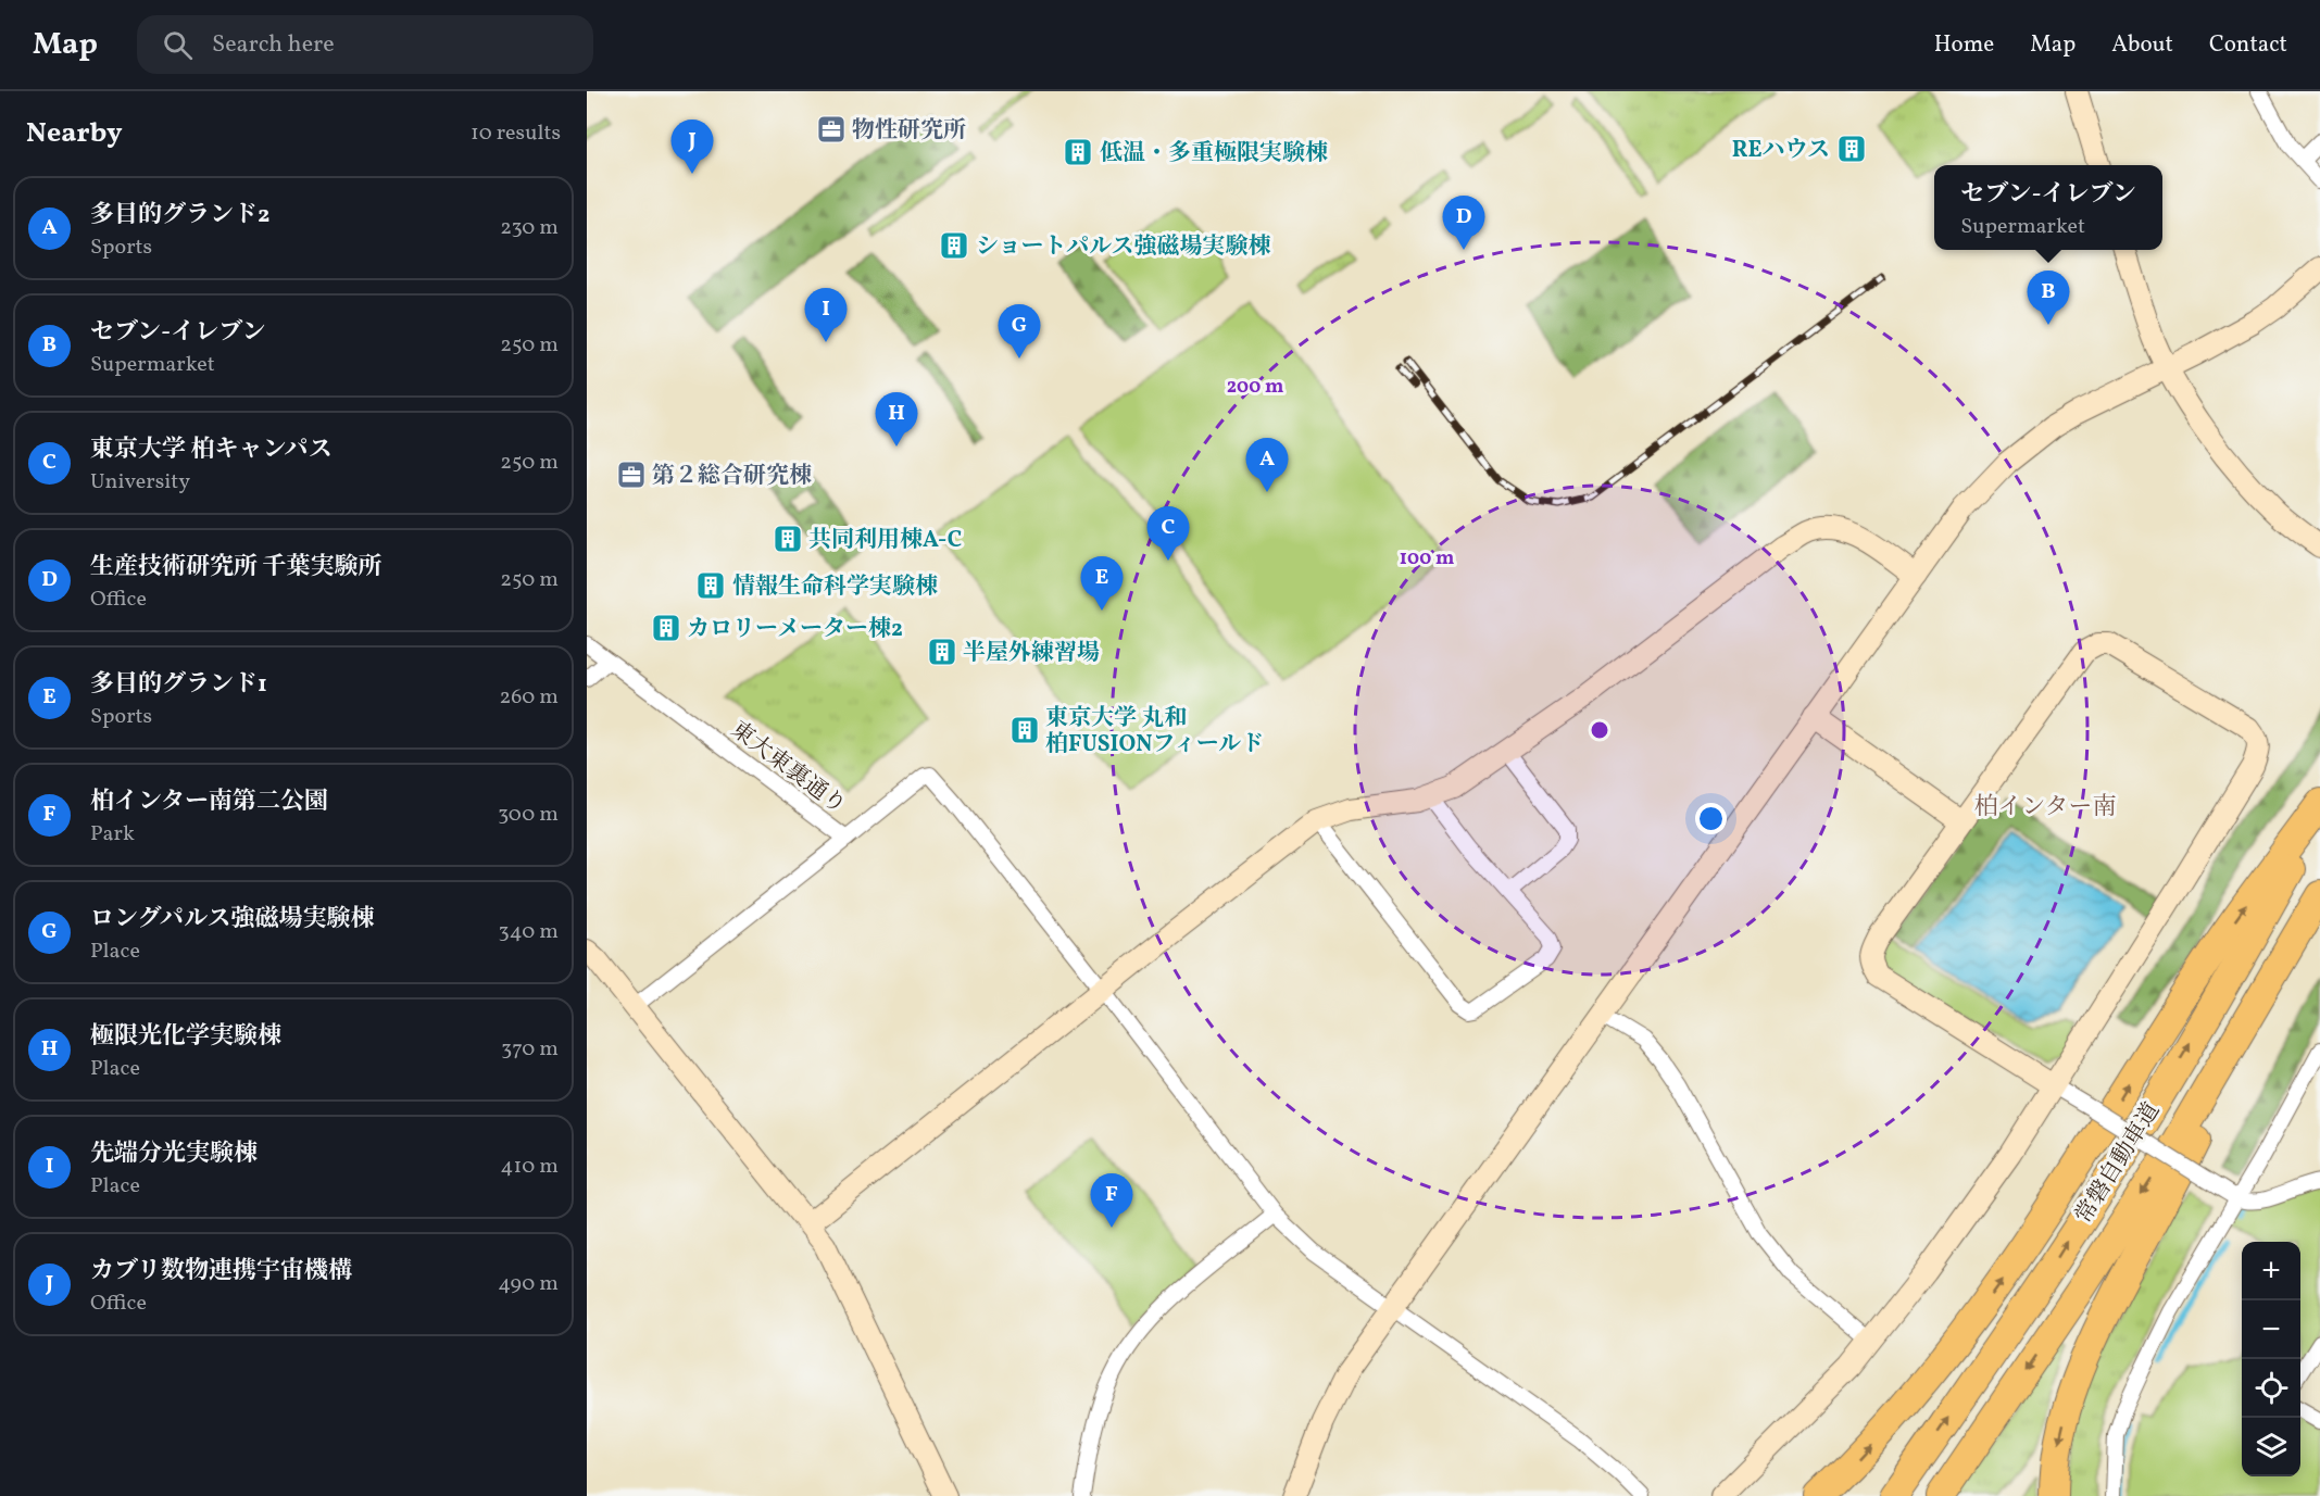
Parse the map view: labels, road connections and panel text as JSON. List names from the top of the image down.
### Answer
{
  "streets": {
    "highway": ["常磐自動車道"],
    "street": ["東大東裏通り"]
  },
  "districts": ["柏インター南"],
  "places": {
    "office": ["物性研究所", "第２総合研究棟"],
    "building": [
      "REハウス",
      "低温・多重極限実験棟",
      "ショートパルス強磁場実験棟",
      "共同利用棟A-C",
      "情報生命科学実験棟",
      "カロリーメーター棟2",
      "半屋外練習場",
      "東京大学 丸和 柏FUSIONフィールド"
    ]
  },
  "page": {
    "header": "Map",
    "search": "Search here",
    "nav": [
      "Home",
      "Map",
      "About",
      "Contact"
    ],
    "heading": ["Nearby", "10 results"],
    "pins": [
      "J",
      "D",
      "B",
      "I",
      "G",
      "H",
      "A",
      "C",
      "E",
      "F"
    ],
    "popup": ["セブン-イレブン", "Supermarket"],
    "list": [
      {
        "mark": "A",
        "name": "多目的グランド2",
        "note": "Sports",
        "value": "230 m"
      },
      {
        "mark": "B",
        "name": "セブン-イレブン",
        "note": "Supermarket",
        "value": "250 m"
      },
      {
        "mark": "C",
        "name": "東京大学 柏キャンパス",
        "note": "University",
        "value": "250 m"
      },
      {
        "mark": "D",
        "name": "生産技術研究所 千葉実験所",
        "note": "Office",
        "value": "250 m"
      },
      {
        "mark": "E",
        "name": "多目的グランド1",
        "note": "Sports",
        "value": "260 m"
      },
      {
        "mark": "F",
        "name": "柏インター南第二公園",
        "note": "Park",
        "value": "300 m"
      },
      {
        "mark": "G",
        "name": "ロングパルス強磁場実験棟",
        "note": "Place",
        "value": "340 m"
      },
      {
        "mark": "H",
        "name": "極限光化学実験棟",
        "note": "Place",
        "value": "370 m"
      },
      {
        "mark": "I",
        "name": "先端分光実験棟",
        "note": "Place",
        "value": "410 m"
      },
      {
        "mark": "J",
        "name": "カブリ数物連携宇宙機構",
        "note": "Office",
        "value": "490 m"
      }
    ],
    "map_buttons": ["+", "−"]
  },
  "rings": ["200 m", "100 m"]
}
